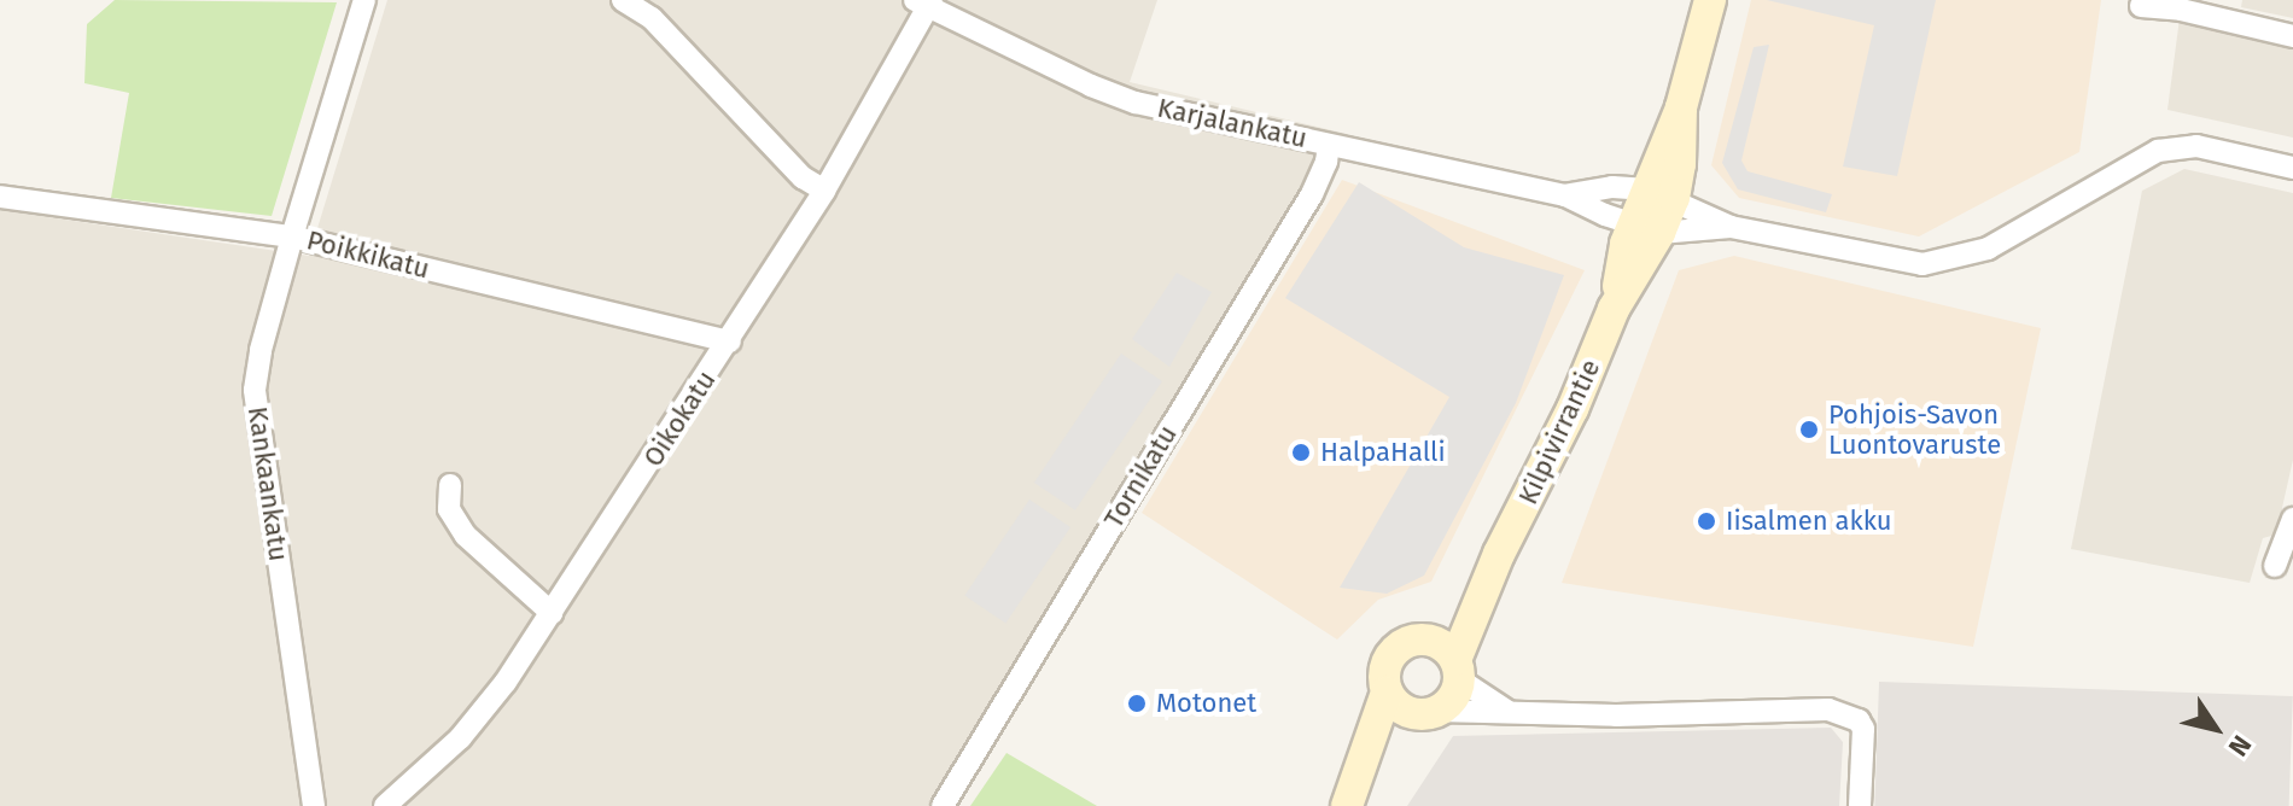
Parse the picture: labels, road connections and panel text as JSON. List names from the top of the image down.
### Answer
{
  "streets": {
    "street": [
      "Karjalankatu",
      "Poikkikatu",
      "Oikokatu",
      "Kilpivirrantie",
      "Tornikatu",
      "Kankaankatu"
    ]
  },
  "crossings": [
    ["Karjalankatu", "Oikokatu"],
    ["Karjalankatu", "Kilpivirrantie"],
    ["Karjalankatu", "Tornikatu"],
    ["Poikkikatu", "Oikokatu"],
    ["Poikkikatu", "Kankaankatu"]
  ],
  "places": [
    "Pohjois-Savon Luontovaruste",
    "HalpaHalli",
    "Iisalmen akku",
    "Motonet"
  ],
  "north": "bottom right"
}
